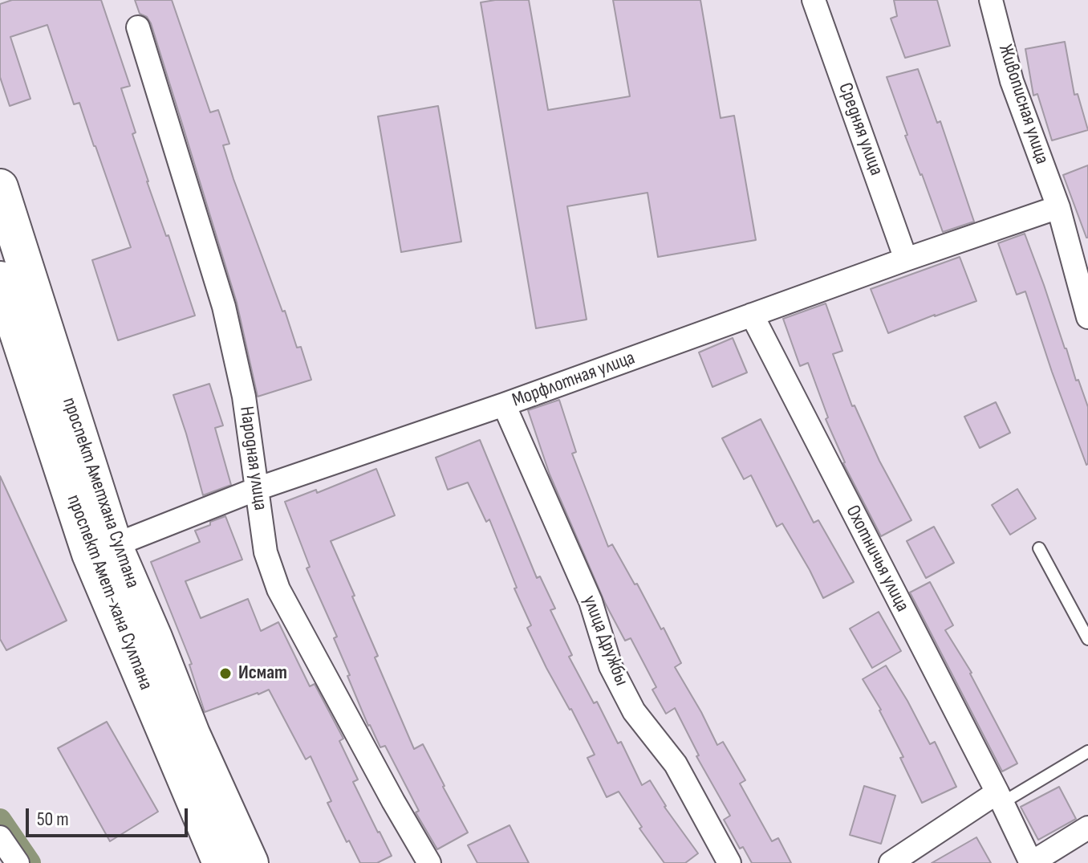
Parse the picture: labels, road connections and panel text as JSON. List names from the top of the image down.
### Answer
{
  "streets": {
    "main road": ["проспект Аметхана Султана", "проспект Амет-хана Султана"],
    "street": [
      "Живописная улица",
      "Средняя улица",
      "Морфлотная улица",
      "Народная улица",
      "Охотничья улица",
      "улица Дружбы"
    ]
  },
  "crossings": [
    ["Живописная улица", "Морфлотная улица"],
    ["Средняя улица", "Морфлотная улица"],
    ["Морфлотная улица", "Народная улица"],
    ["Морфлотная улица", "проспект Аметхана Султана"],
    ["Морфлотная улица", "Охотничья улица"],
    ["Морфлотная улица", "проспект Амет-хана Султана"],
    ["Морфлотная улица", "улица Дружбы"],
    ["проспект Аметхана Султана", "проспект Амет-хана Султана"]
  ],
  "places": ["Исмат"],
  "scale_bar": "50 m"
}
